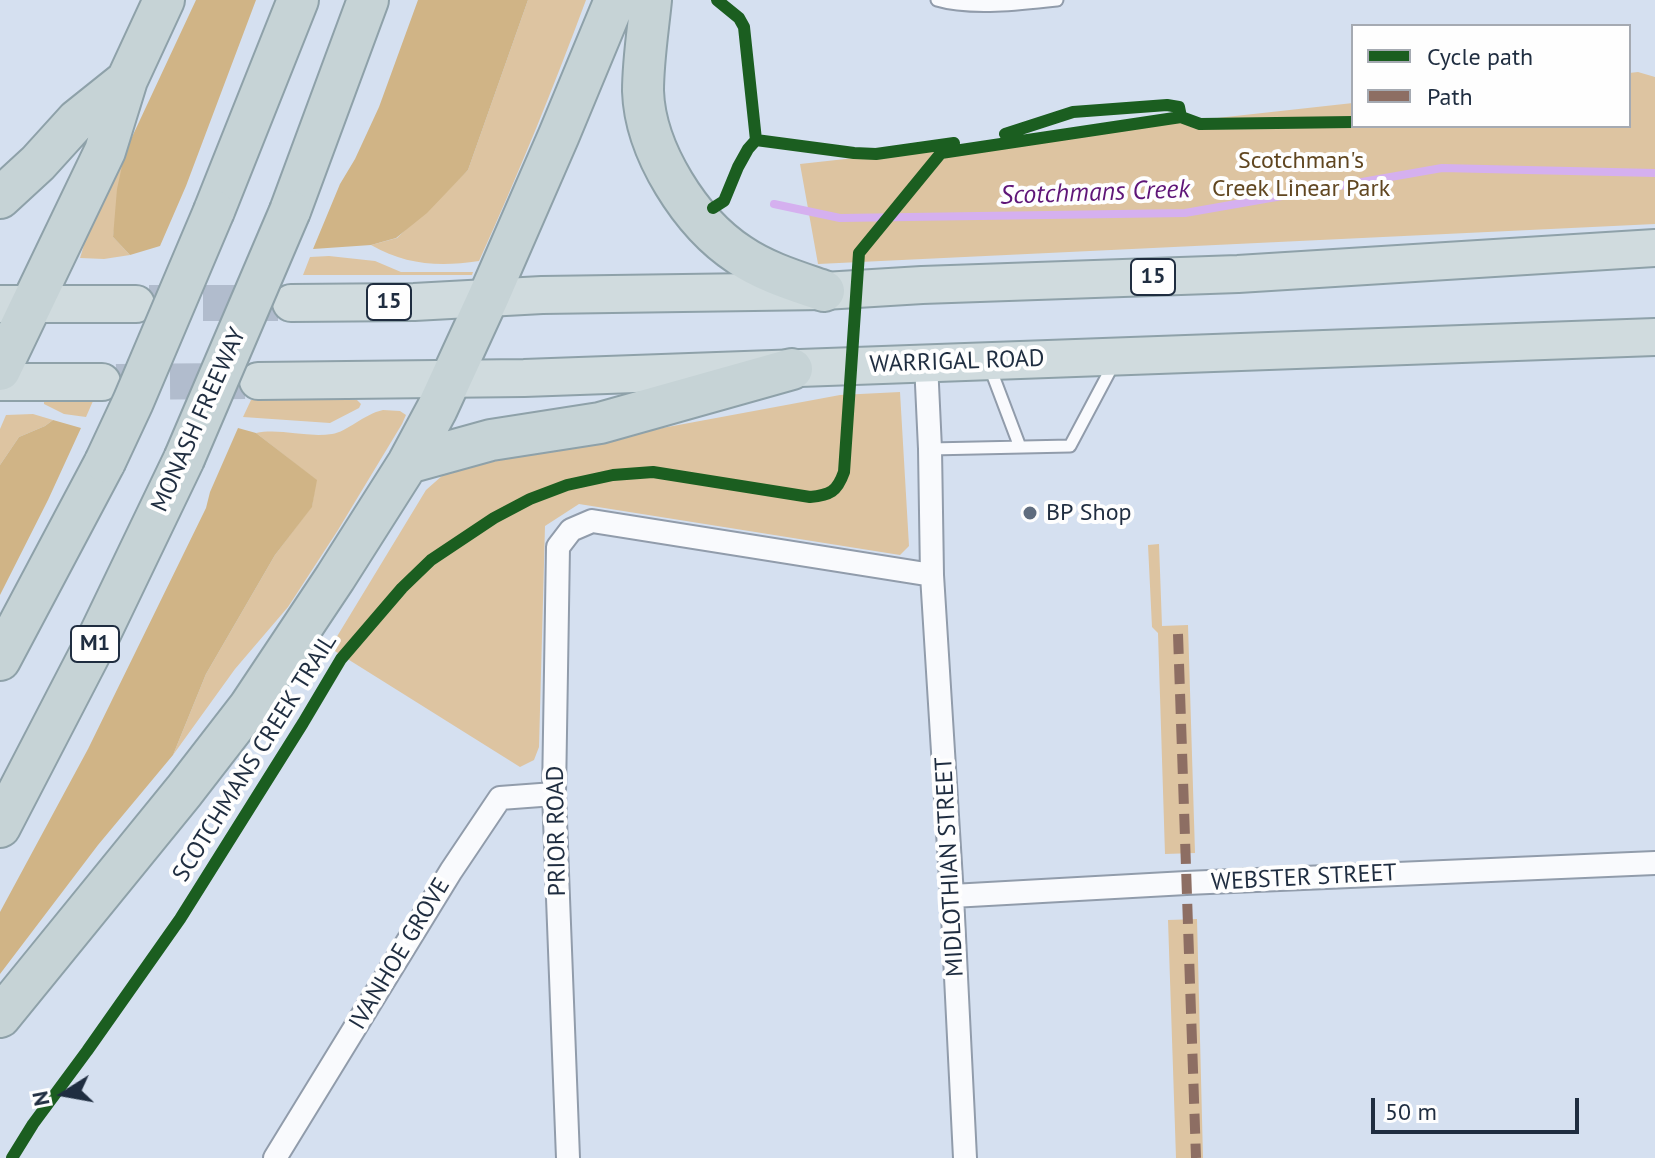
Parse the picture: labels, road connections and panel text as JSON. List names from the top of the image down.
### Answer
{
  "streets": {
    "highway": [
      "15",
      "WARRIGAL ROAD",
      "MONASH FREEWAY",
      "M1"
    ],
    "street": [
      "PRIOR ROAD",
      "MIDLOTHIAN STREET",
      "WEBSTER STREET",
      "IVANHOE GROVE"
    ],
    "cycle path": ["SCOTCHMANS CREEK TRAIL"]
  },
  "crossings": [
    ["WARRIGAL ROAD", "MIDLOTHIAN STREET"],
    ["PRIOR ROAD", "MIDLOTHIAN STREET"],
    ["PRIOR ROAD", "IVANHOE GROVE"],
    ["MIDLOTHIAN STREET", "WEBSTER STREET"]
  ],
  "water": ["Scotchmans Creek"],
  "parks": ["Scotchman's Creek Linear Park"],
  "places": ["BP Shop"],
  "legend": ["Cycle path", "Path"],
  "scale_bar": "50 m",
  "north": "left"
}
